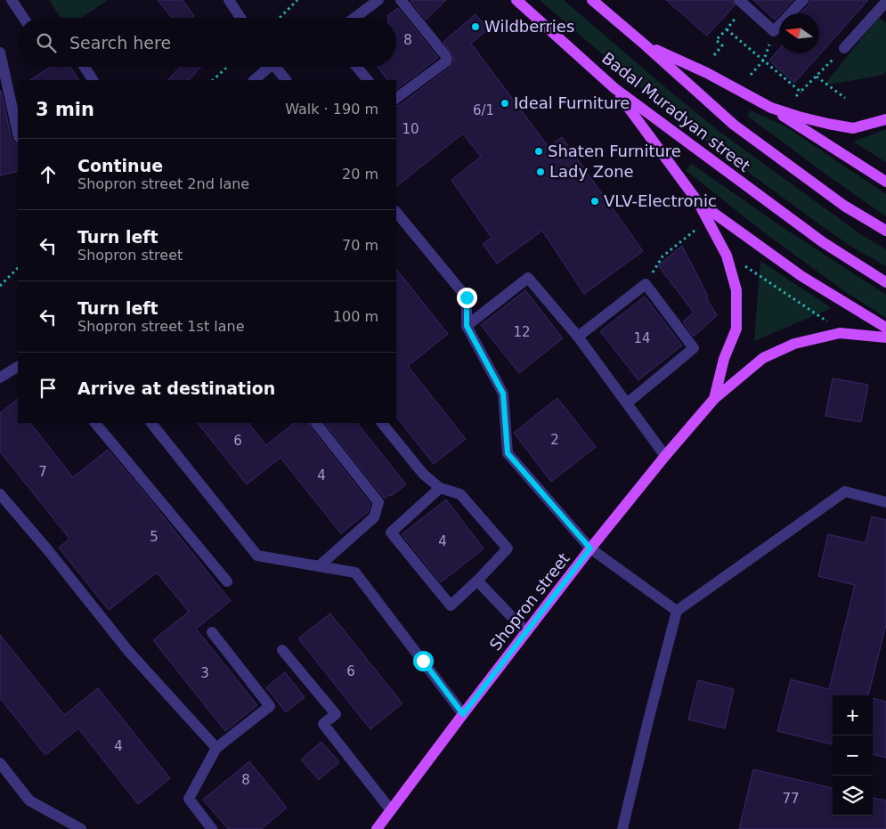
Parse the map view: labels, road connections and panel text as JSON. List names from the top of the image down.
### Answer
{
  "streets": {
    "main road": ["Badal Muradyan street", "Shopron street"]
  },
  "places": [
    "Wildberries",
    "Ideal Furniture",
    "Shaten Furniture",
    "Lady Zone",
    "VLV-Electronic"
  ],
  "house_numbers": [
    "8",
    "6/1",
    "10",
    "12",
    "14",
    "2",
    "6",
    "7",
    "4",
    "5",
    "4",
    "6",
    "3",
    "4",
    "8",
    "77"
  ],
  "north": "left",
  "page": {
    "search": "Search here",
    "heading": ["3 min", "Walk · 190 m"],
    "list": [
      ["Continue", "Shopron street 2nd lane", "20 m"],
      ["Turn left", "Shopron street", "70 m"],
      ["Turn left", "Shopron street 1st lane", "100 m"],
      "Arrive at destination"
    ],
    "map_buttons": ["+", "−"]
  }
}
